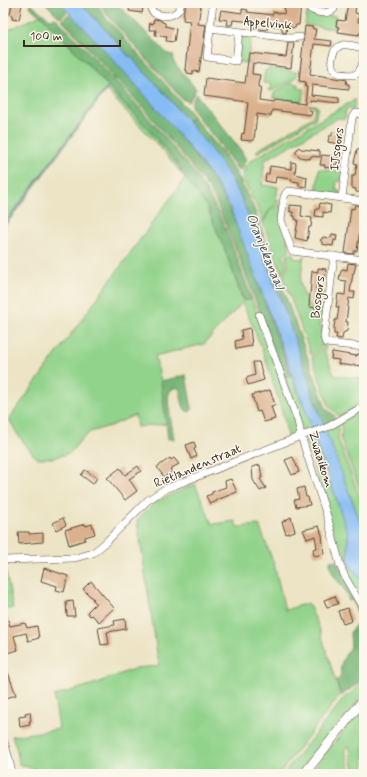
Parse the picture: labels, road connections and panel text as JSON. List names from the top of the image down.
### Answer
{
  "streets": {
    "street": [
      "Appelvink",
      "IJsgors",
      "Bosgors",
      "Zwaaikom",
      "Rietlandenstraat"
    ]
  },
  "crossings": [
    ["Zwaaikom", "Rietlandenstraat"]
  ],
  "water": ["Oranjekanaal"],
  "scale_bar": "100 m"
}
